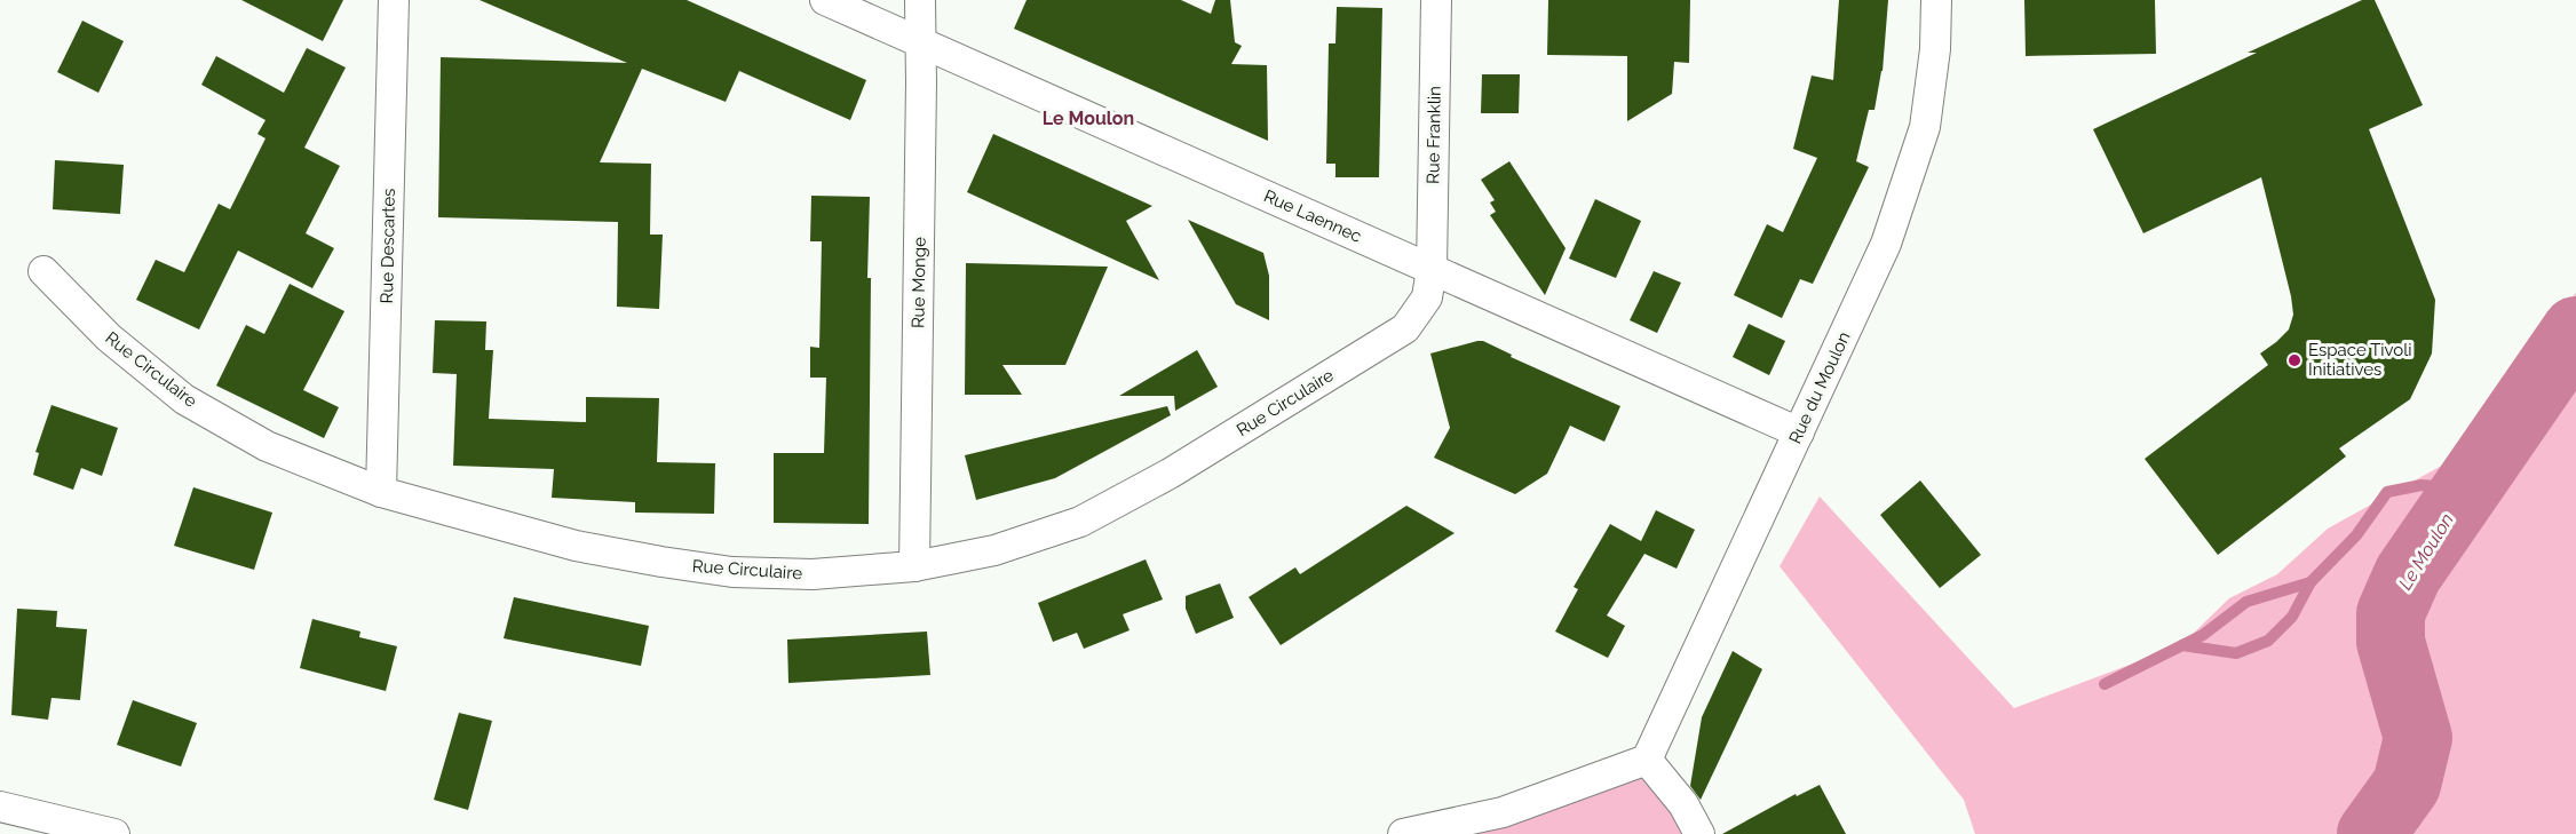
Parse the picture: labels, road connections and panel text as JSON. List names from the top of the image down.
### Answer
{
  "streets": {
    "street": [
      "Rue Franklin",
      "Rue Laennec",
      "Rue Descartes",
      "Rue Monge",
      "Rue Circulaire",
      "Rue du Moulon"
    ]
  },
  "crossings": [
    ["Rue Franklin", "Rue Laennec"],
    ["Rue Franklin", "Rue Circulaire"],
    ["Rue Laennec", "Rue Monge"],
    ["Rue Laennec", "Rue Circulaire"],
    ["Rue Laennec", "Rue du Moulon"],
    ["Rue Descartes", "Rue Circulaire"],
    ["Rue Monge", "Rue Circulaire"]
  ],
  "districts": ["Le Moulon"],
  "water": ["Le Moulon"],
  "places": ["Espace Tivoli Initiatives"]
}
